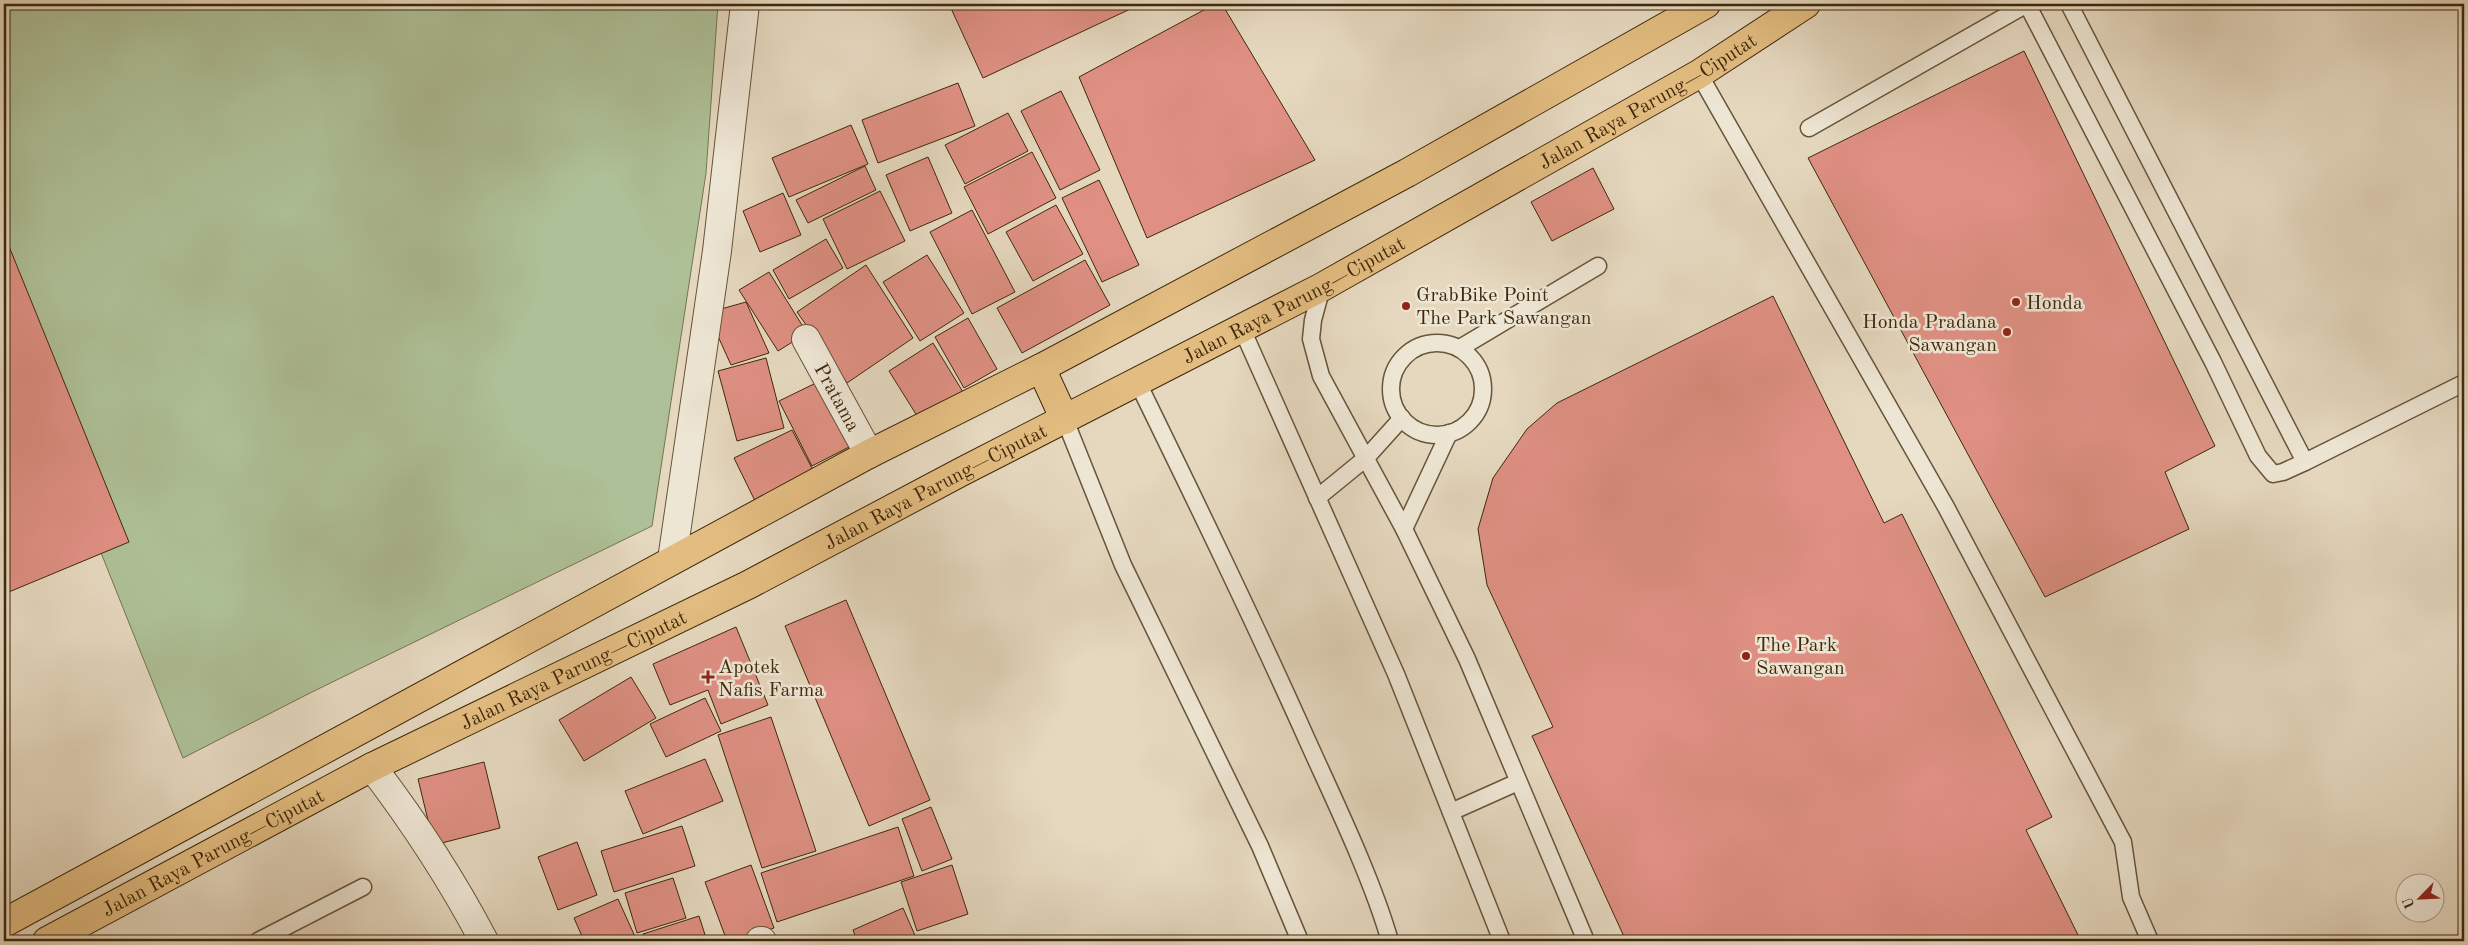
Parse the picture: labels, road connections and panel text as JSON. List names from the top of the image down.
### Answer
{
  "streets": {
    "highway": ["Jalan Raya Parung—Ciputat"],
    "street": ["Pratama"]
  },
  "crossings": [
    ["Jalan Raya Parung—Ciputat", "Pratama"]
  ],
  "places": {
    "other": [
      "Honda",
      "GrabBike Point The Park Sawangan",
      "Honda Pradana Sawangan",
      "The Park Sawangan"
    ],
    "health": ["Apotek Nafis Farma"]
  },
  "north": "bottom left"
}
